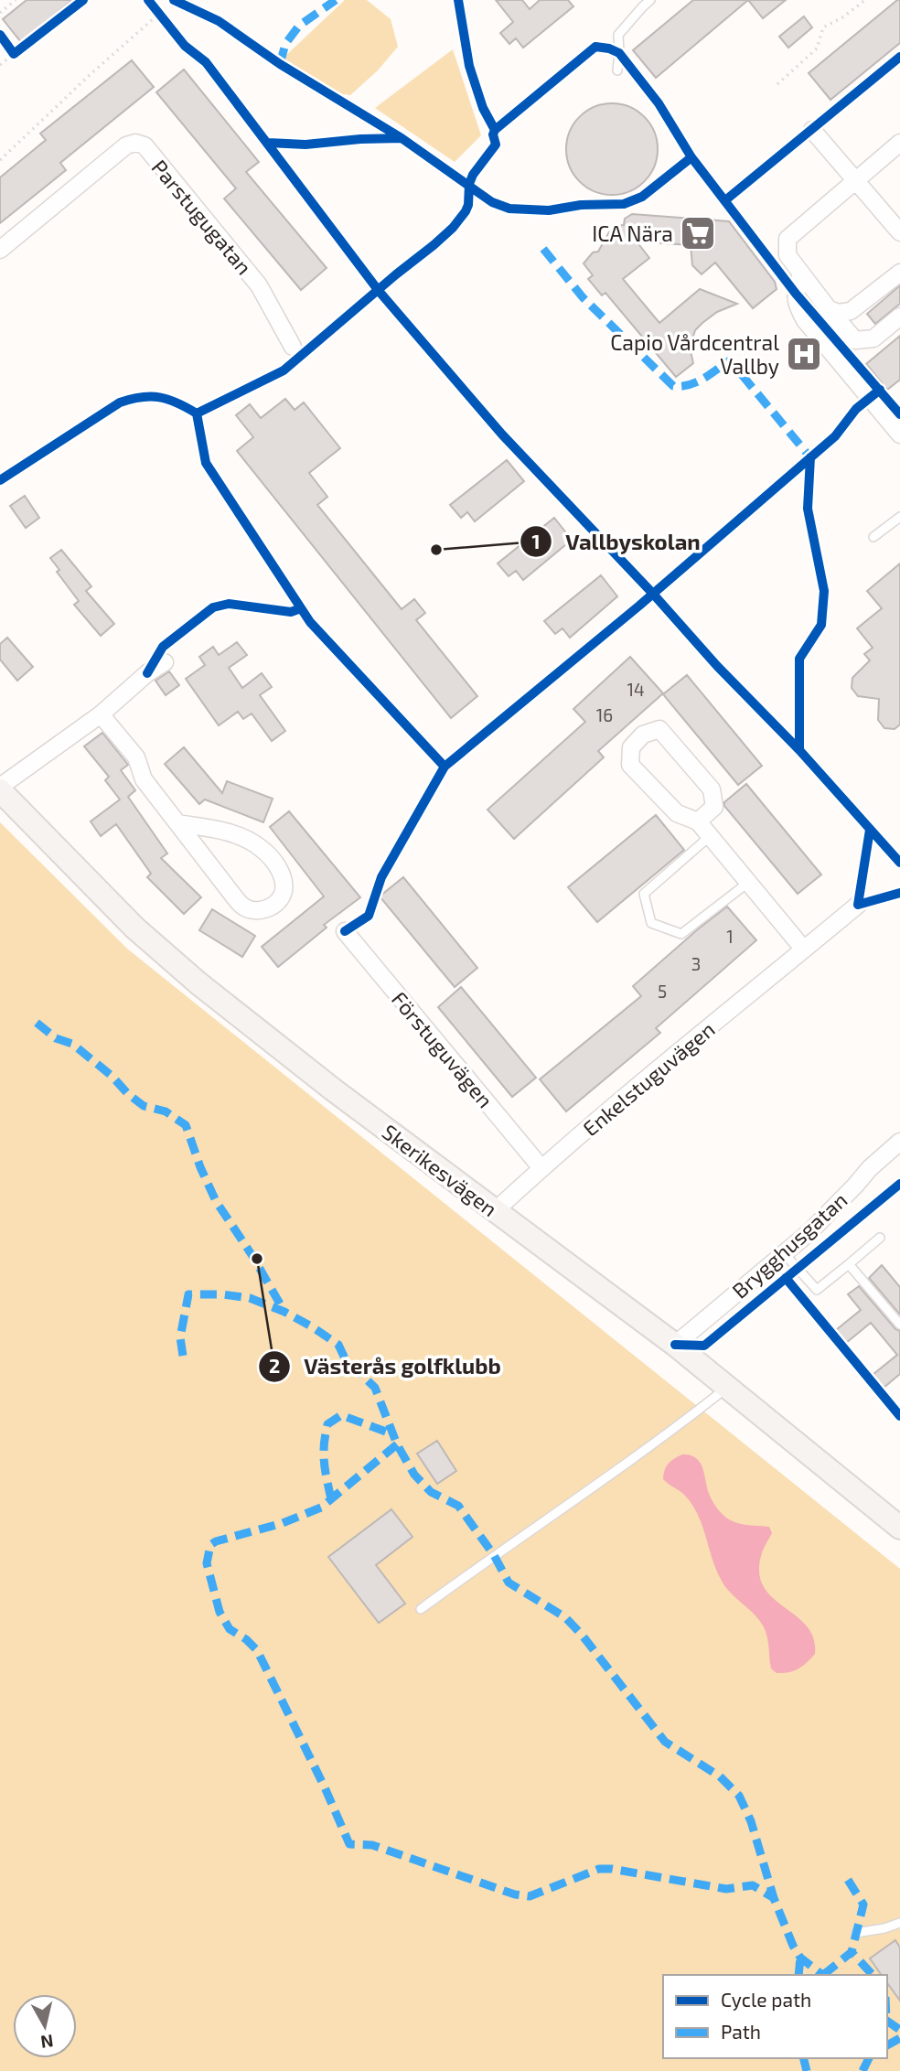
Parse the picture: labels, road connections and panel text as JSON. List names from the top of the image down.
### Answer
{
  "streets": {
    "street": [
      "Parstugugatan",
      "Förstuguvägen",
      "Enkelstuguvägen",
      "Skerikesvägen",
      "Brygghusgatan"
    ]
  },
  "crossings": [
    ["Förstuguvägen", "Enkelstuguvägen"],
    ["Enkelstuguvägen", "Skerikesvägen"],
    ["Skerikesvägen", "Brygghusgatan"]
  ],
  "places": {
    "supermarket": ["ICA Nära"],
    "hospital": ["Capio Vårdcentral Vallby"],
    "other": ["Vallbyskolan", "Västerås golfklubb"]
  },
  "house_numbers": [
    "14",
    "16",
    "1",
    "3",
    "5"
  ],
  "legend": ["Cycle path", "Path"],
  "north": "bottom"
}
